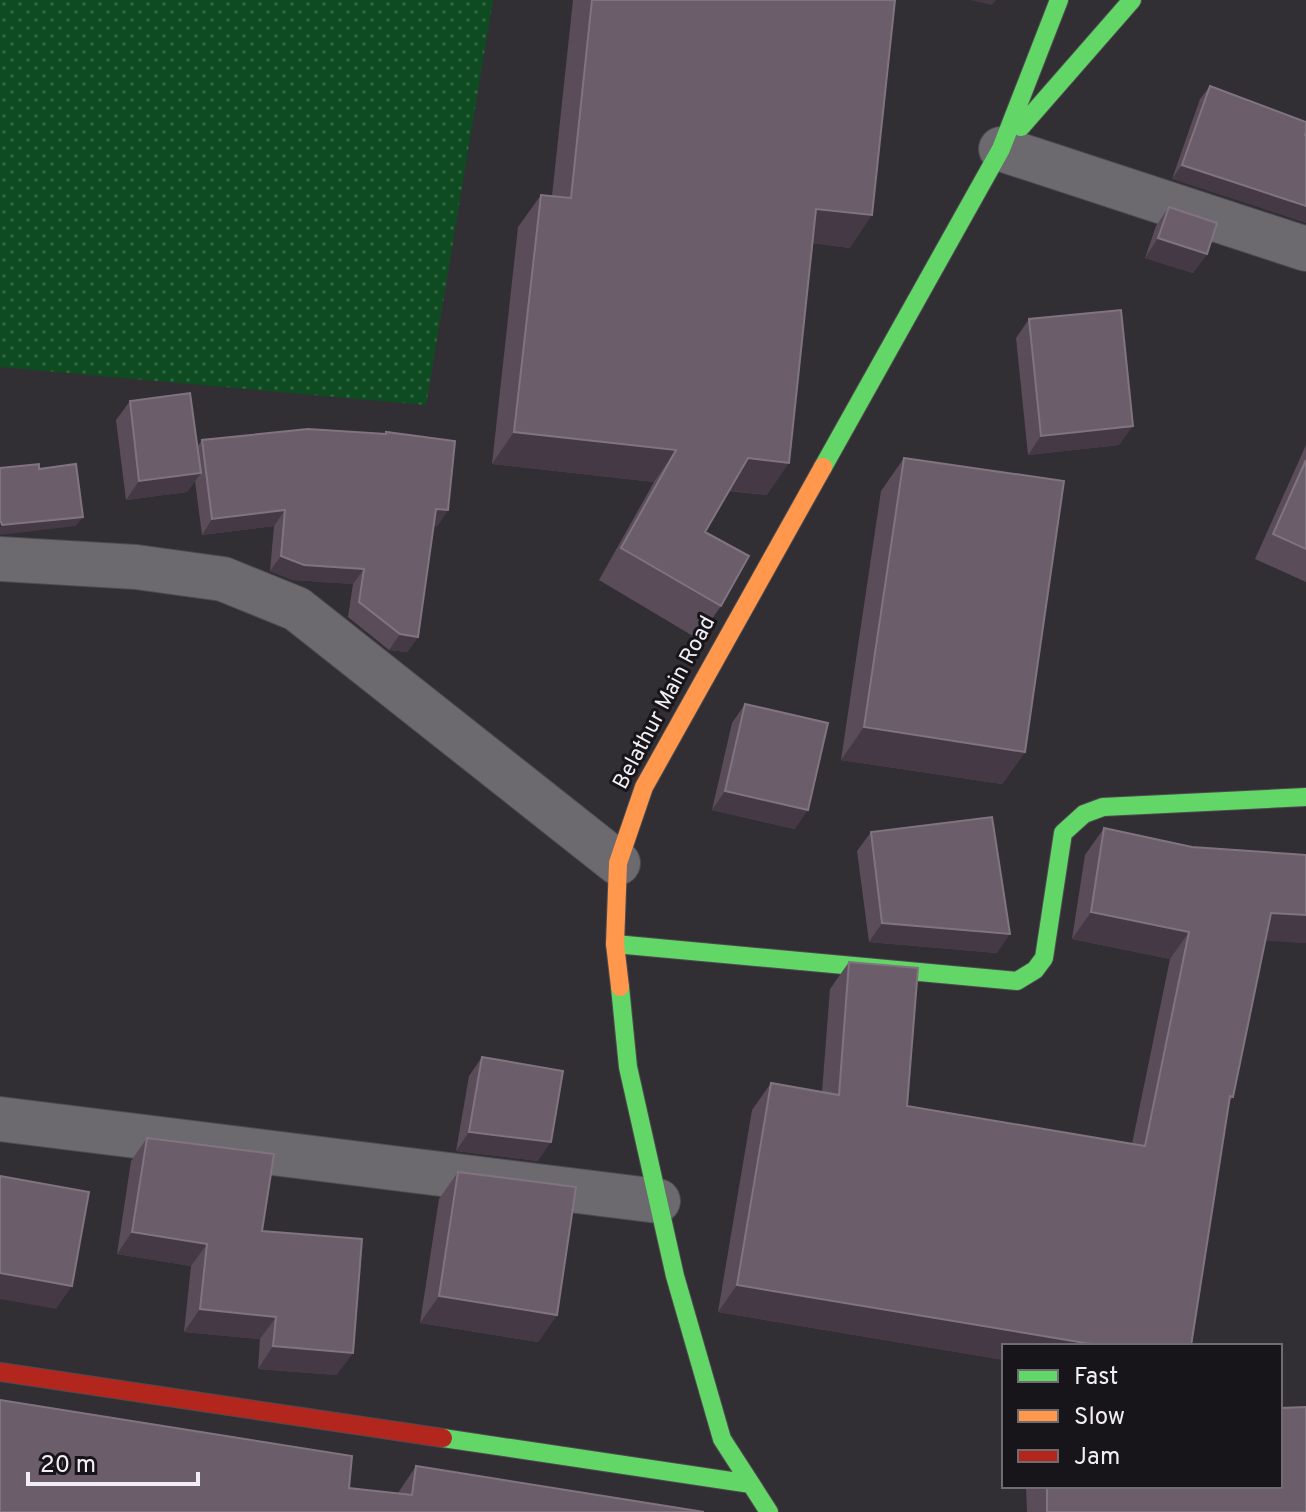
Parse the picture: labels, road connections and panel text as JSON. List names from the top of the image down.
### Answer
{
  "streets": {
    "street": ["Belathur Main Road"]
  },
  "legend": ["Fast", "Slow", "Jam"],
  "scale_bar": "20 m"
}
